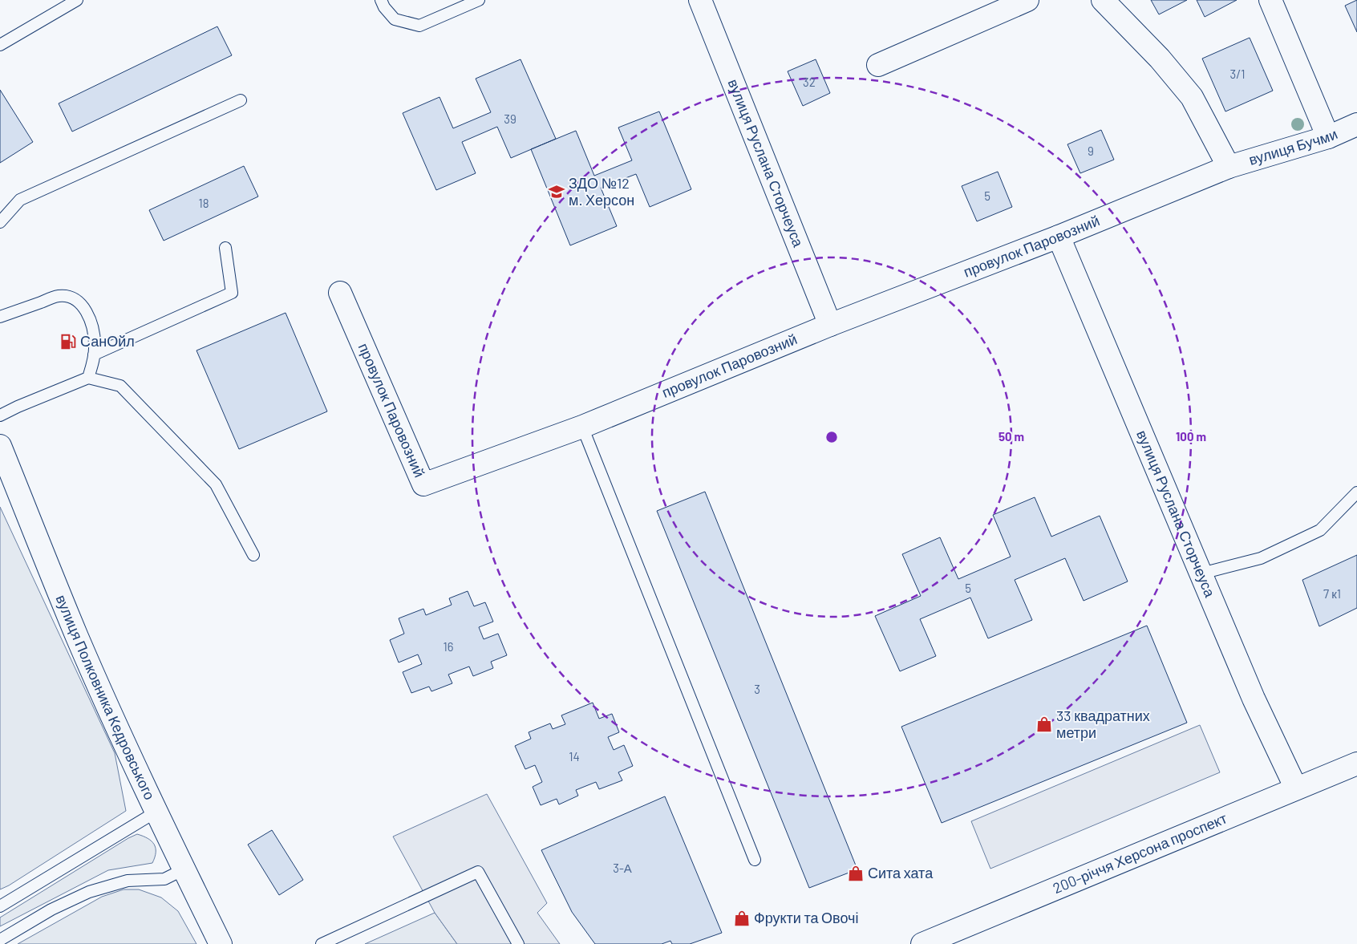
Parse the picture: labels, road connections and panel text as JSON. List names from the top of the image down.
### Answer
{
  "streets": {
    "street": [
      "вулиця Бучми",
      "вулиця Руслана Сторчеуса",
      "провулок Паровозний",
      "вулиця Полковника Кедровського",
      "200-річчя Херсона проспект"
    ]
  },
  "crossings": [
    ["вулиця Бучми", "провулок Паровозний"],
    ["вулиця Руслана Сторчеуса", "провулок Паровозний"],
    ["вулиця Руслана Сторчеуса", "200-річчя Херсона проспект"]
  ],
  "places": {
    "school or university": ["ЗДО №12 м. Херсон"],
    "fuel station": ["СанОйл"],
    "shop": ["33 квадратних метри", "Сита хата", "Фрукти та Овочі"]
  },
  "house_numbers": [
    "3/1",
    "32",
    "39",
    "9",
    "5",
    "18",
    "5",
    "7 к1",
    "16",
    "3",
    "14",
    "3-А"
  ],
  "rings": ["50 m", "100 m"]
}
